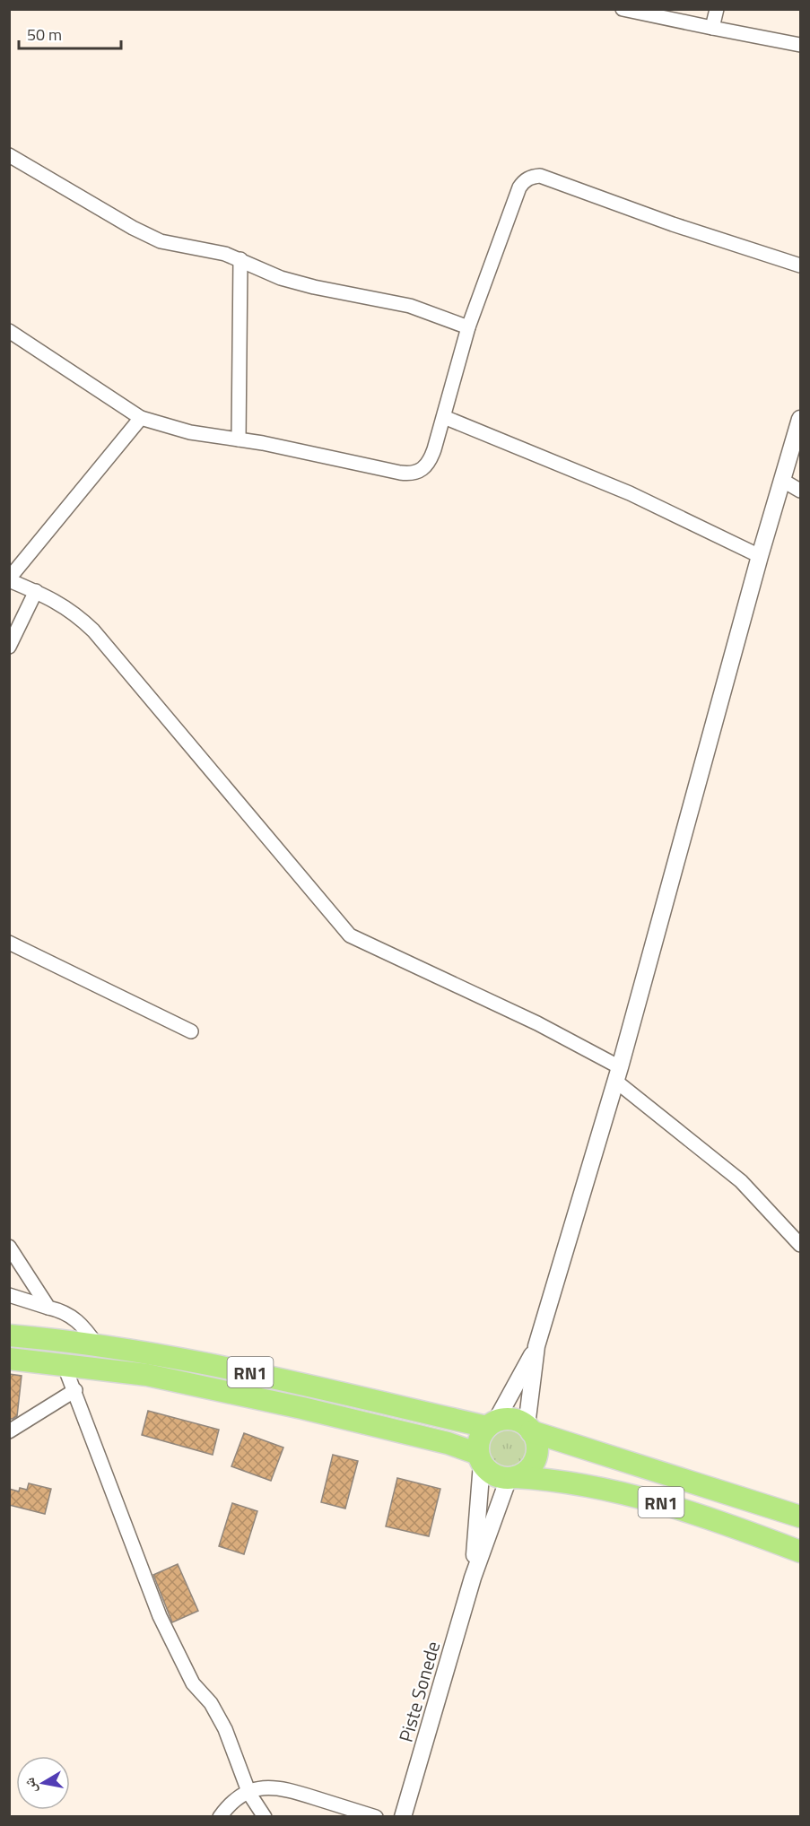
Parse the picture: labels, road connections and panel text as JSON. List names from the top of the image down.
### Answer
{
  "streets": {
    "highway": ["RN1"],
    "street": ["Piste Sonede"]
  },
  "crossings": [
    ["RN1", "Piste Sonede"]
  ],
  "scale_bar": "50 m",
  "north": "left"
}
